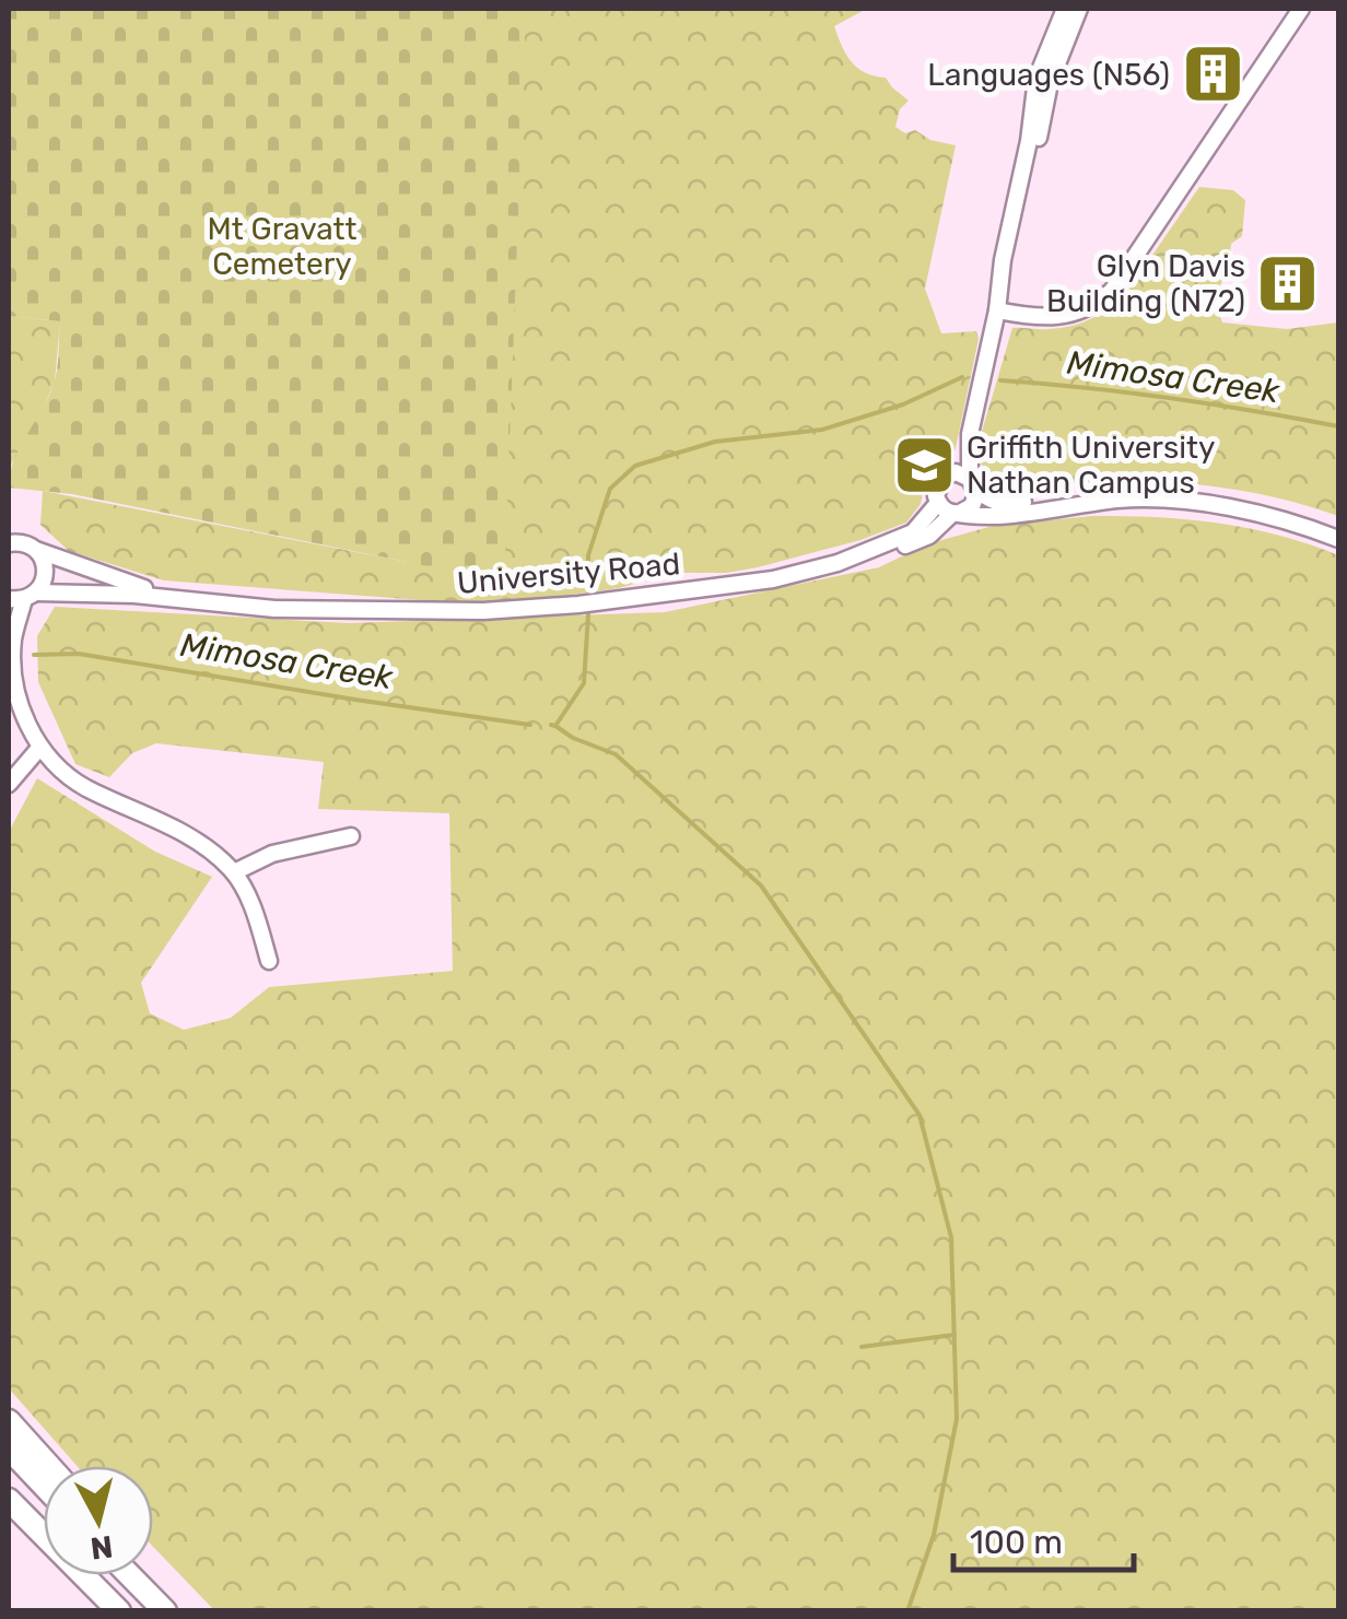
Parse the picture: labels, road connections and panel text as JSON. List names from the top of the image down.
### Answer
{
  "streets": {
    "street": ["University Road"]
  },
  "water": ["Mimosa Creek"],
  "parks": ["Mt Gravatt Cemetery"],
  "places": {
    "building": ["Languages (N56)", "Glyn Davis Building (N72)"],
    "school or university": ["Griffith University Nathan Campus"]
  },
  "scale_bar": "100 m",
  "north": "bottom"
}
